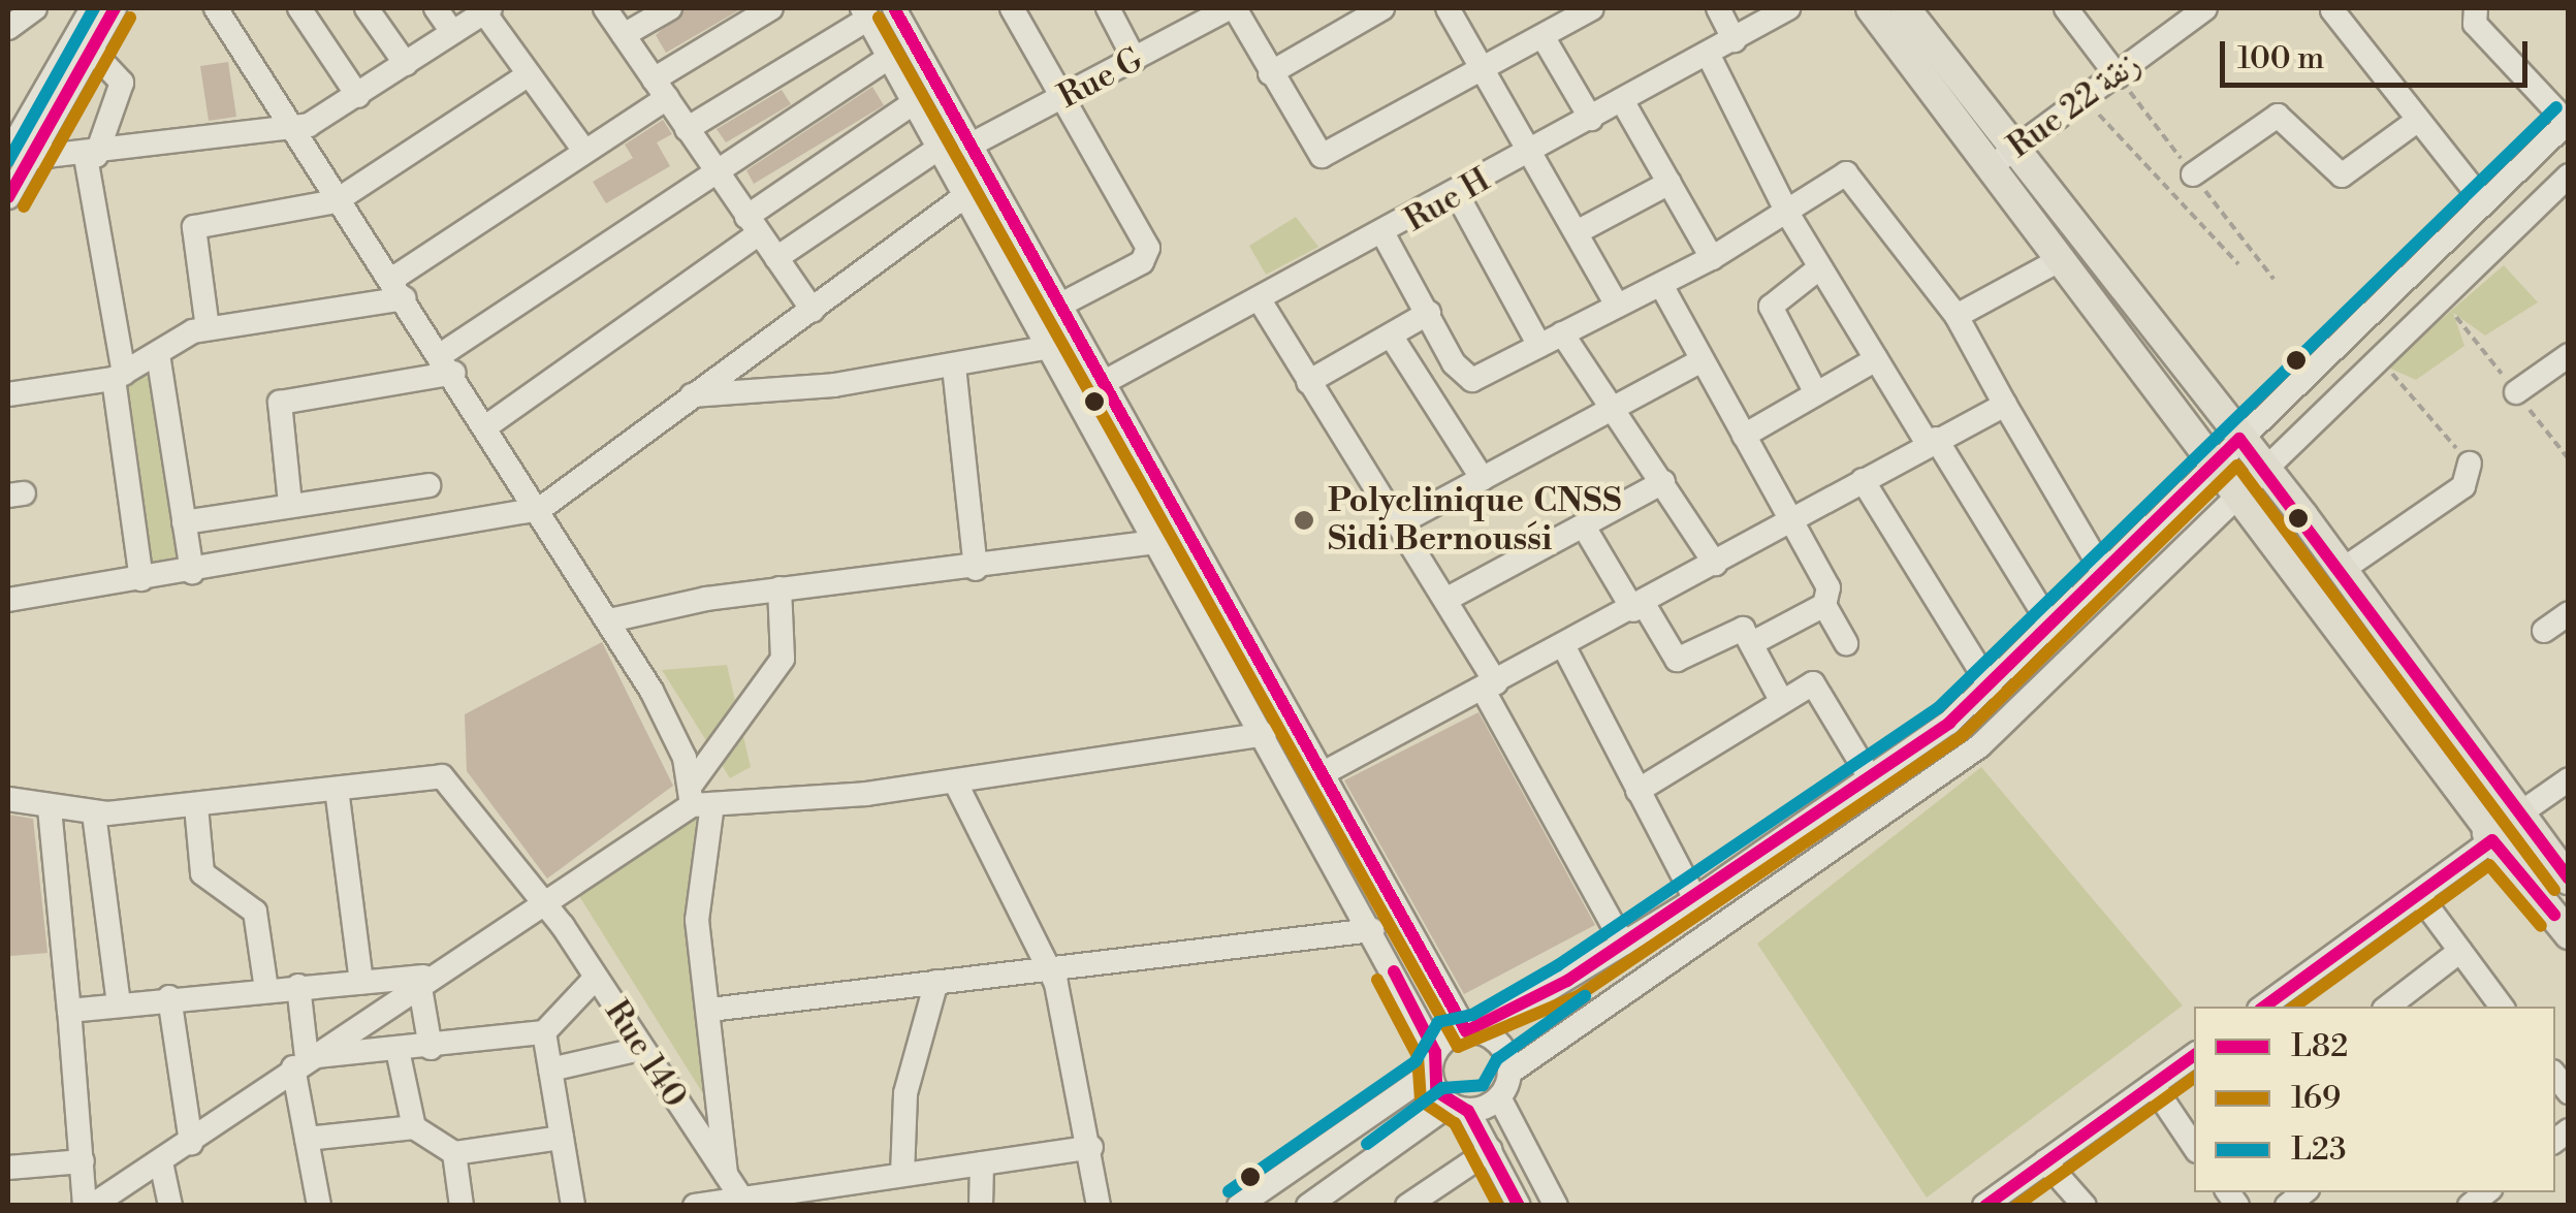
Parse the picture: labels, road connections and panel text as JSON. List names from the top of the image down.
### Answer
{
  "streets": {
    "street": [
      "Rue G",
      "Rue 22 زنقة",
      "Rue H",
      "Rue 140"
    ]
  },
  "places": ["Polyclinique ِCNSS Sidi Bernoussi"],
  "lines": ["transit line L82", "transit line L23", "transit line 169"],
  "legend": ["L82", "169", "L23"],
  "scale_bar": "100 m"
}
